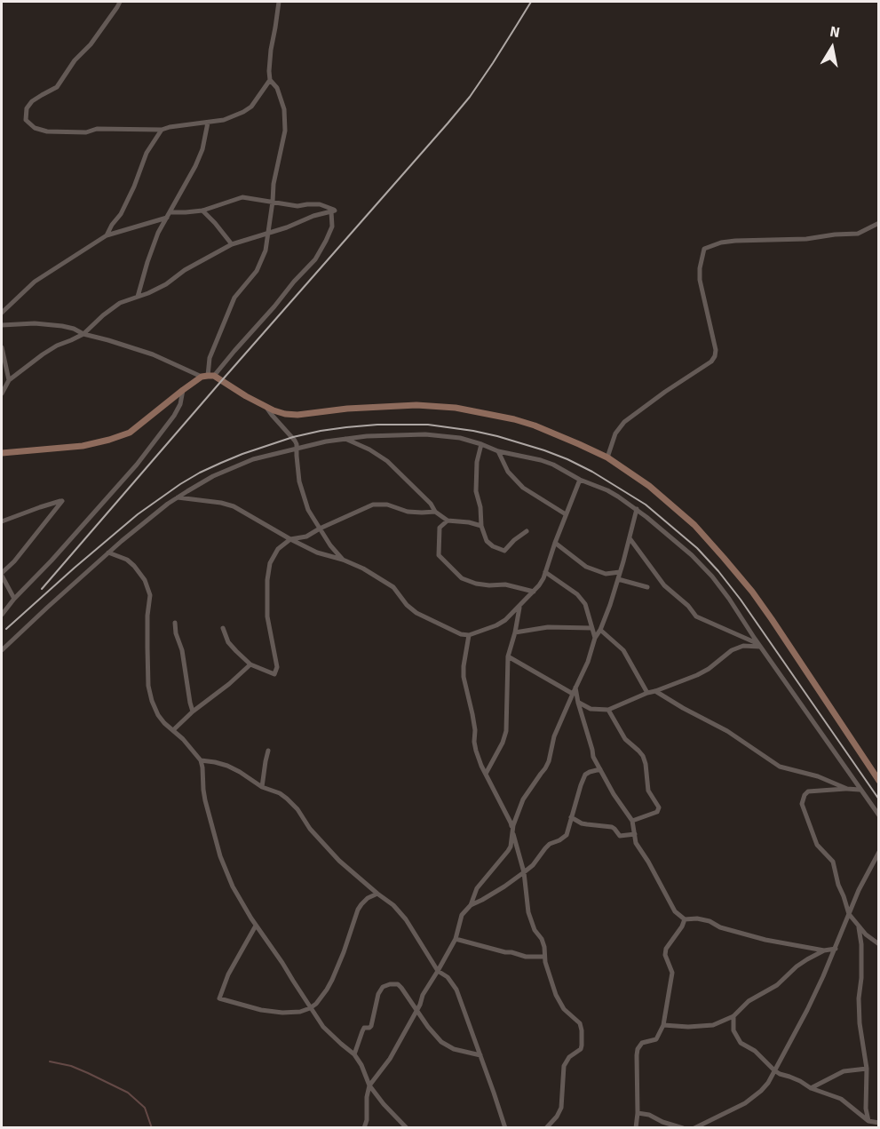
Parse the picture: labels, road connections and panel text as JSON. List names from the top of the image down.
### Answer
{
  "north": "top"
}
